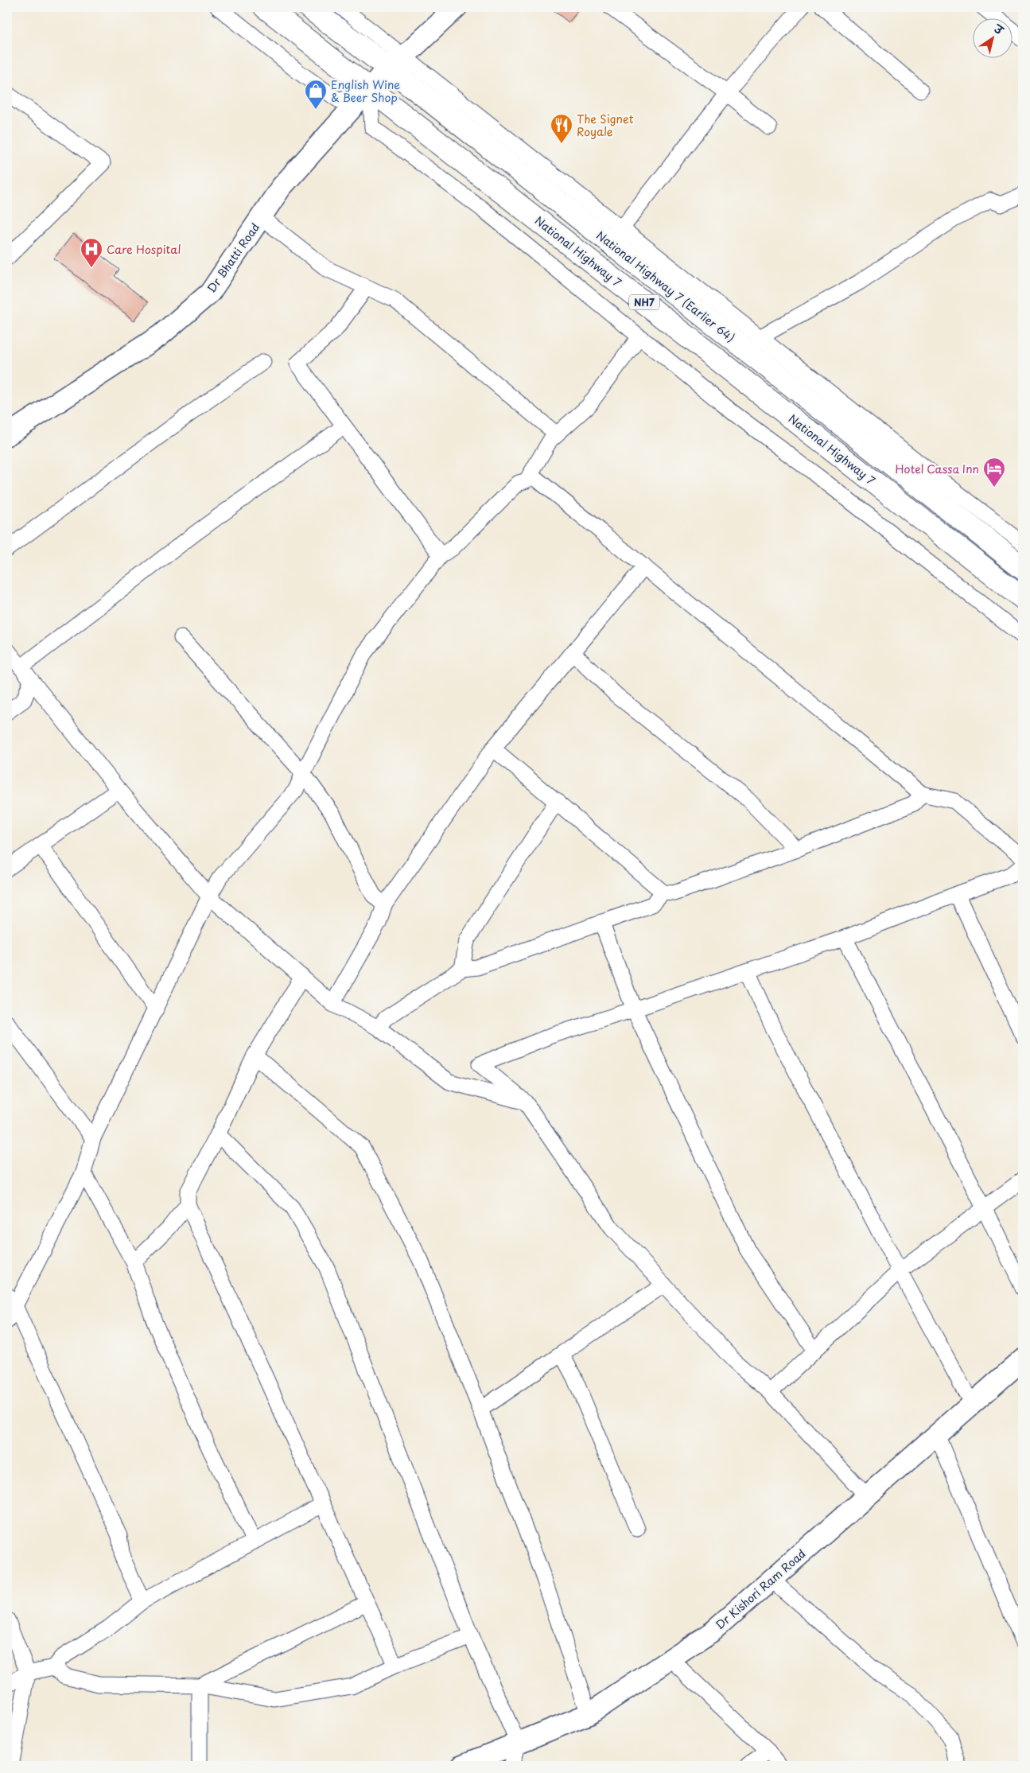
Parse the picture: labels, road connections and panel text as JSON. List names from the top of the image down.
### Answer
{
  "streets": {
    "highway": ["National Highway 7", "National Highway 7 (Earlier 64)", "NH7"],
    "street": ["Dr Bhatti Road", "Dr Kishori Ram Road"]
  },
  "crossings": [
    ["National Highway 7", "Dr Bhatti Road"],
    ["Dr Bhatti Road", "National Highway 7 (Earlier 64)"]
  ],
  "places": {
    "shop": ["English Wine & Beer Shop"],
    "restaurant": ["The Signet Royale"],
    "hospital": ["Care Hospital"],
    "hotel": ["Hotel Cassa Inn"]
  },
  "north": "top right"
}
